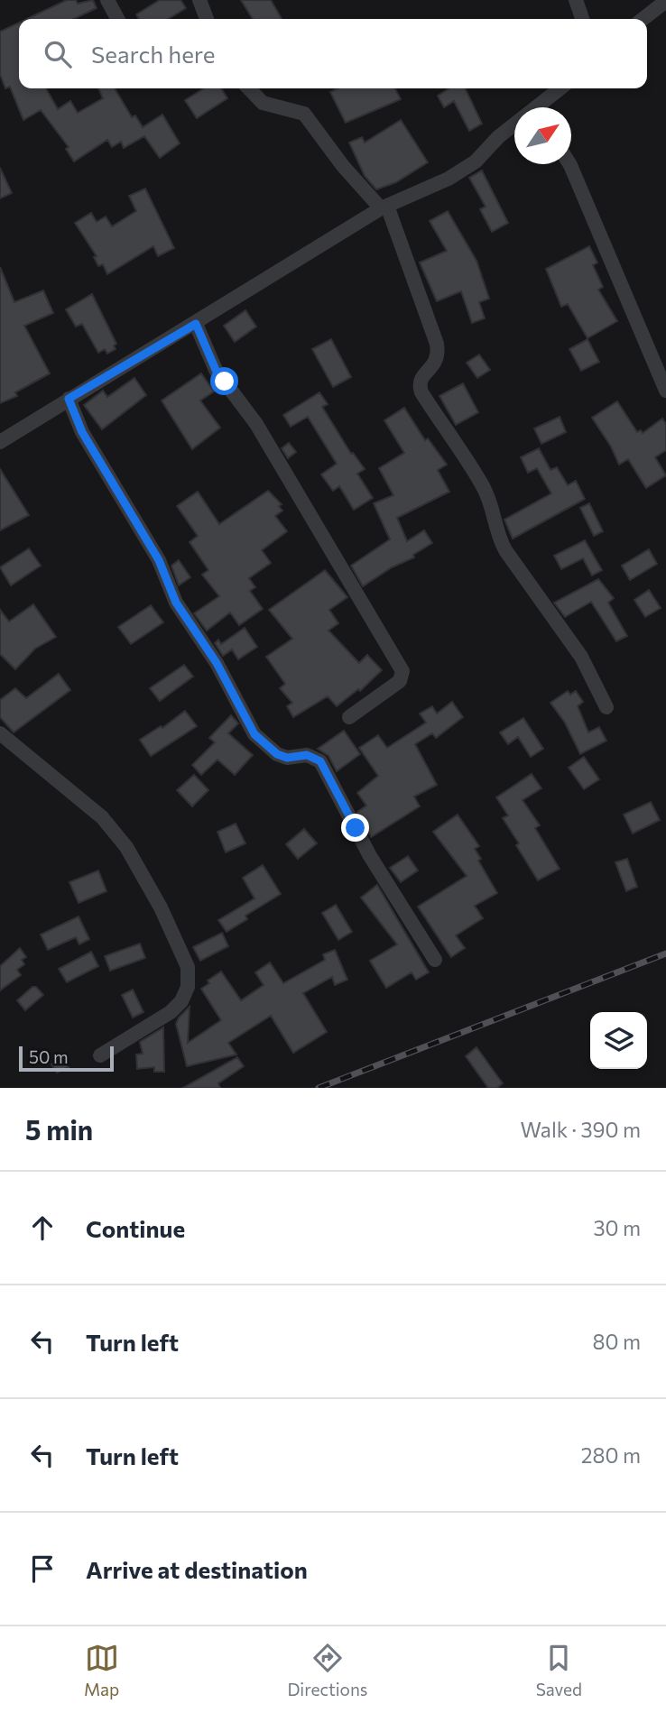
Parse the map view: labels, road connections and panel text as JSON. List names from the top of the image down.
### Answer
{
  "scale_bar": "50 m",
  "north": "top right",
  "page": {
    "search": "Search here",
    "scale": "50 m",
    "heading": ["5 min", "Walk · 390 m"],
    "list": [
      ["Continue", "30 m"],
      ["Turn left", "80 m"],
      ["Turn left", "280 m"],
      "Arrive at destination"
    ],
    "nav": ["Map", "Directions", "Saved"]
  }
}
